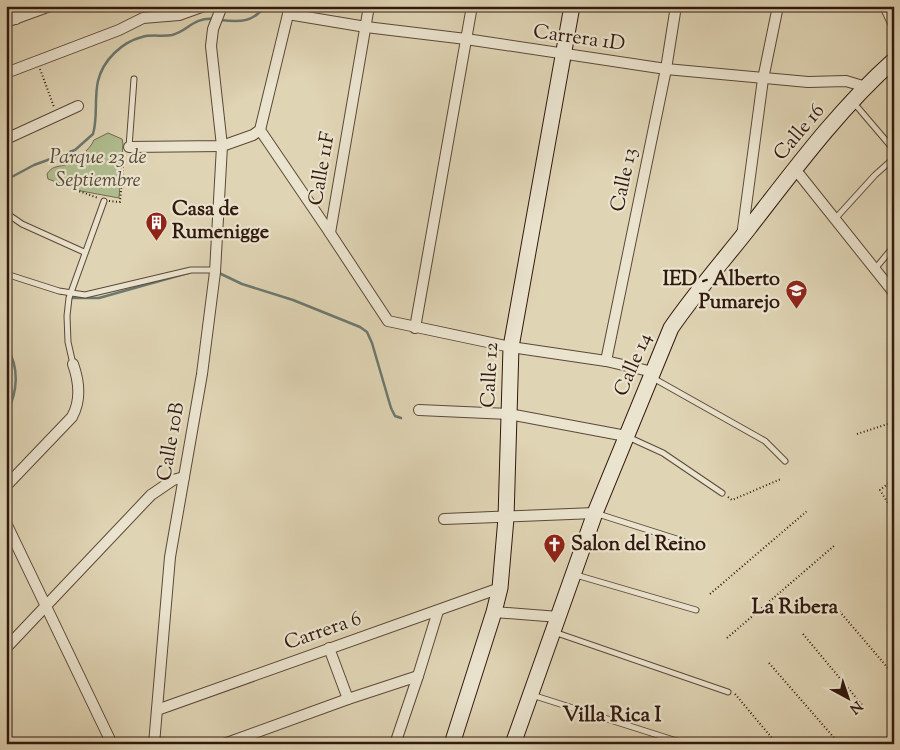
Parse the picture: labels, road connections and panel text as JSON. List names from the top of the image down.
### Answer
{
  "streets": {
    "street": [
      "Carrera 1D",
      "Calle 16",
      "Calle 11F",
      "Calle 13",
      "Calle 14",
      "Calle 12",
      "Calle 10B",
      "Carrera 6"
    ]
  },
  "crossings": [
    ["Carrera 1D", "Calle 16"],
    ["Carrera 1D", "Calle 11F"],
    ["Carrera 1D", "Calle 13"],
    ["Carrera 1D", "Calle 12"],
    ["Calle 16", "Calle 14"],
    ["Calle 12", "Carrera 6"],
    ["Calle 10B", "Carrera 6"]
  ],
  "districts": ["La Ribera", "Villa Rica I"],
  "parks": ["Parque 23 de Septiembre"],
  "places": {
    "building": ["Casa de Rumenigge"],
    "school or university": ["IED - Alberto Pumarejo"],
    "church": ["Salon del Reino"]
  },
  "north": "bottom right"
}
